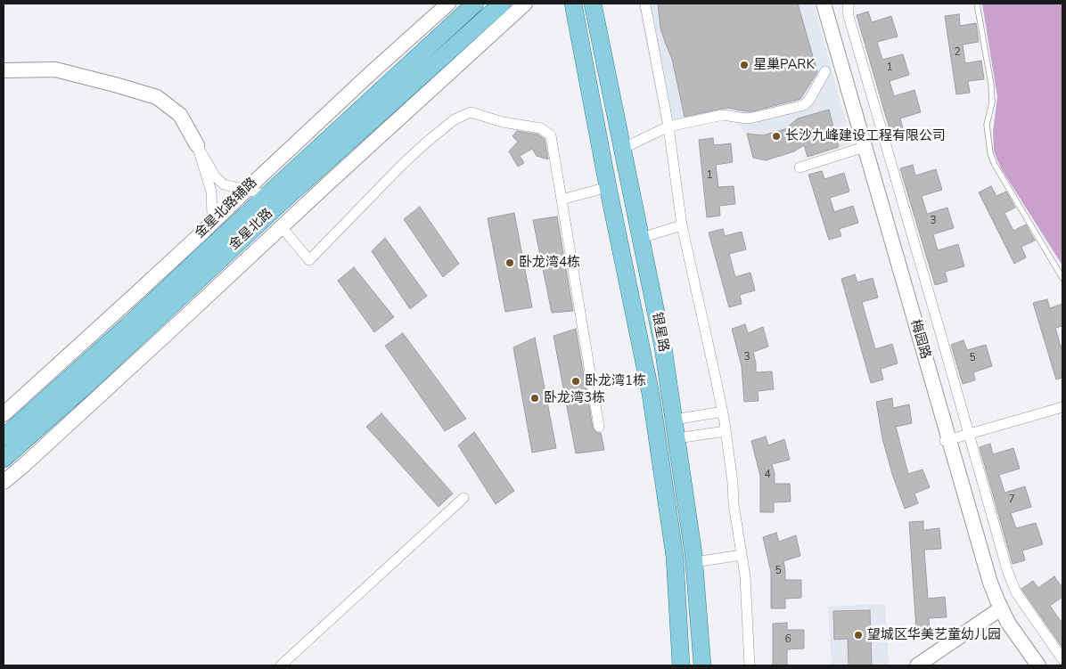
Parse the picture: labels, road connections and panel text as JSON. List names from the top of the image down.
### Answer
{
  "streets": {
    "main road": [
      "金星北路辅路",
      "金星北路",
      "银星路",
      "梅园路"
    ]
  },
  "places": [
    "星巢PARK",
    "长沙九峰建设工程有限公司",
    "卧龙湾4栋",
    "卧龙湾1栋",
    "卧龙湾3栋",
    "望城区华美艺童幼儿园"
  ],
  "house_numbers": [
    "2",
    "1",
    "1",
    "3",
    "3",
    "5",
    "4",
    "7",
    "5",
    "6"
  ]
}
